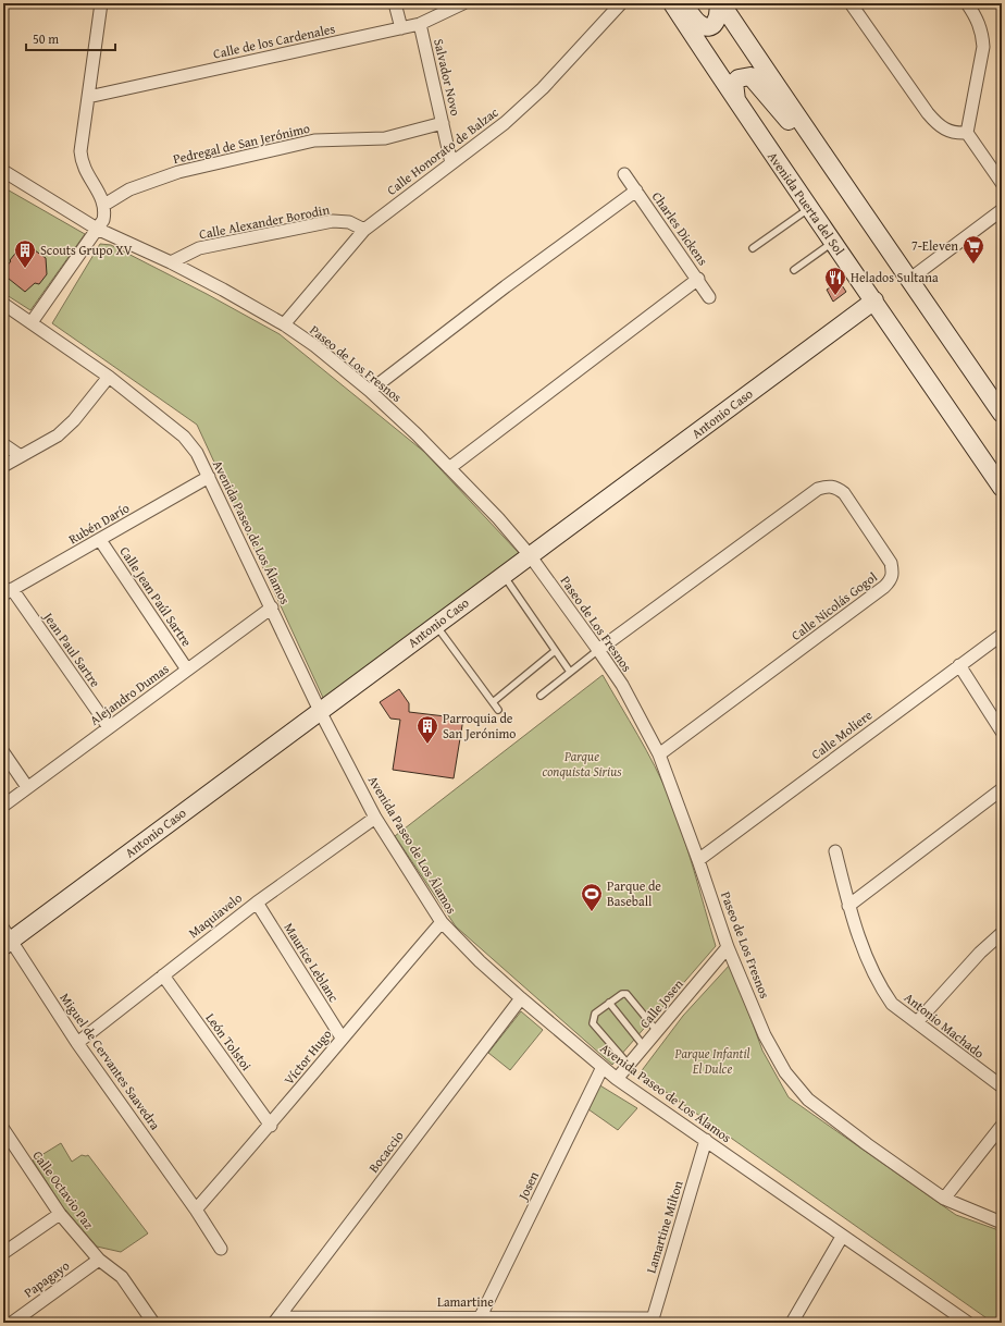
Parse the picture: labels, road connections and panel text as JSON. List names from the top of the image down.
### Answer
{
  "streets": {
    "main road": ["Avenida Puerta del Sol", "Antonio Caso"],
    "street": [
      "Calle de los Cardenales",
      "Salvador Novo",
      "Pedregal de San Jerónimo",
      "Calle Honorato de Balzac",
      "Calle Alexander Borodin",
      "Charles Dickens",
      "Paseo de Los Fresnos",
      "Rubén Darío",
      "Avenida Paseo de Los Álamos",
      "Calle Jean Paúl Sartre",
      "Calle Nicolás Gogol",
      "Jean Paul Sartre",
      "Alejandro Dumas",
      "Calle Moliere",
      "Maquiavelo",
      "Maurice Leblanc",
      "Calle Josen",
      "Antonio Machado",
      "León Tolstoi",
      "Víctor Hugo",
      "Miguel de Cervantes Saavedra",
      "Bocaccio",
      "Josen",
      "Calle Octavio Paz",
      "Lamartine Milton",
      "Papagayo",
      "Lamartine"
    ]
  },
  "crossings": [
    ["Calle de los Cardenales", "Salvador Novo"],
    ["Salvador Novo", "Pedregal de San Jerónimo"],
    ["Salvador Novo", "Calle Honorato de Balzac"],
    ["Calle Honorato de Balzac", "Calle Alexander Borodin"],
    ["Calle Honorato de Balzac", "Paseo de Los Fresnos"],
    ["Avenida Puerta del Sol", "Antonio Caso"],
    ["Calle Alexander Borodin", "Paseo de Los Fresnos"],
    ["Charles Dickens", "Paseo de Los Fresnos"],
    ["Paseo de Los Fresnos", "Antonio Caso"],
    ["Paseo de Los Fresnos", "Calle Nicolás Gogol"],
    ["Paseo de Los Fresnos", "Calle Moliere"],
    ["Paseo de Los Fresnos", "Calle Josen"],
    ["Antonio Caso", "Avenida Paseo de Los Álamos"],
    ["Antonio Caso", "Miguel de Cervantes Saavedra"],
    ["Rubén Darío", "Avenida Paseo de Los Álamos"],
    ["Rubén Darío", "Calle Jean Paúl Sartre"],
    ["Rubén Darío", "Jean Paul Sartre"],
    ["Avenida Paseo de Los Álamos", "Alejandro Dumas"],
    ["Avenida Paseo de Los Álamos", "Maquiavelo"],
    ["Avenida Paseo de Los Álamos", "Calle Josen"],
    ["Avenida Paseo de Los Álamos", "Víctor Hugo"],
    ["Avenida Paseo de Los Álamos", "Bocaccio"],
    ["Avenida Paseo de Los Álamos", "Josen"],
    ["Avenida Paseo de Los Álamos", "Lamartine Milton"],
    ["Calle Jean Paúl Sartre", "Alejandro Dumas"],
    ["Jean Paul Sartre", "Alejandro Dumas"],
    ["Maquiavelo", "Maurice Leblanc"],
    ["Maquiavelo", "León Tolstoi"],
    ["Maquiavelo", "Miguel de Cervantes Saavedra"],
    ["Maurice Leblanc", "Víctor Hugo"],
    ["León Tolstoi", "Víctor Hugo"],
    ["Víctor Hugo", "Miguel de Cervantes Saavedra"],
    ["Bocaccio", "Lamartine"],
    ["Josen", "Lamartine"],
    ["Calle Octavio Paz", "Papagayo"],
    ["Lamartine Milton", "Lamartine"]
  ],
  "parks": ["Parque conquista Sirius", "Parque Infantil El Dulce"],
  "places": {
    "supermarket": ["7-Eleven"],
    "building": ["Scouts Grupo XV", "Parroquia de San Jerónimo"],
    "restaurant": ["Helados Sultana"],
    "sports": ["Parque de Baseball"]
  },
  "scale_bar": "50 m"
}
